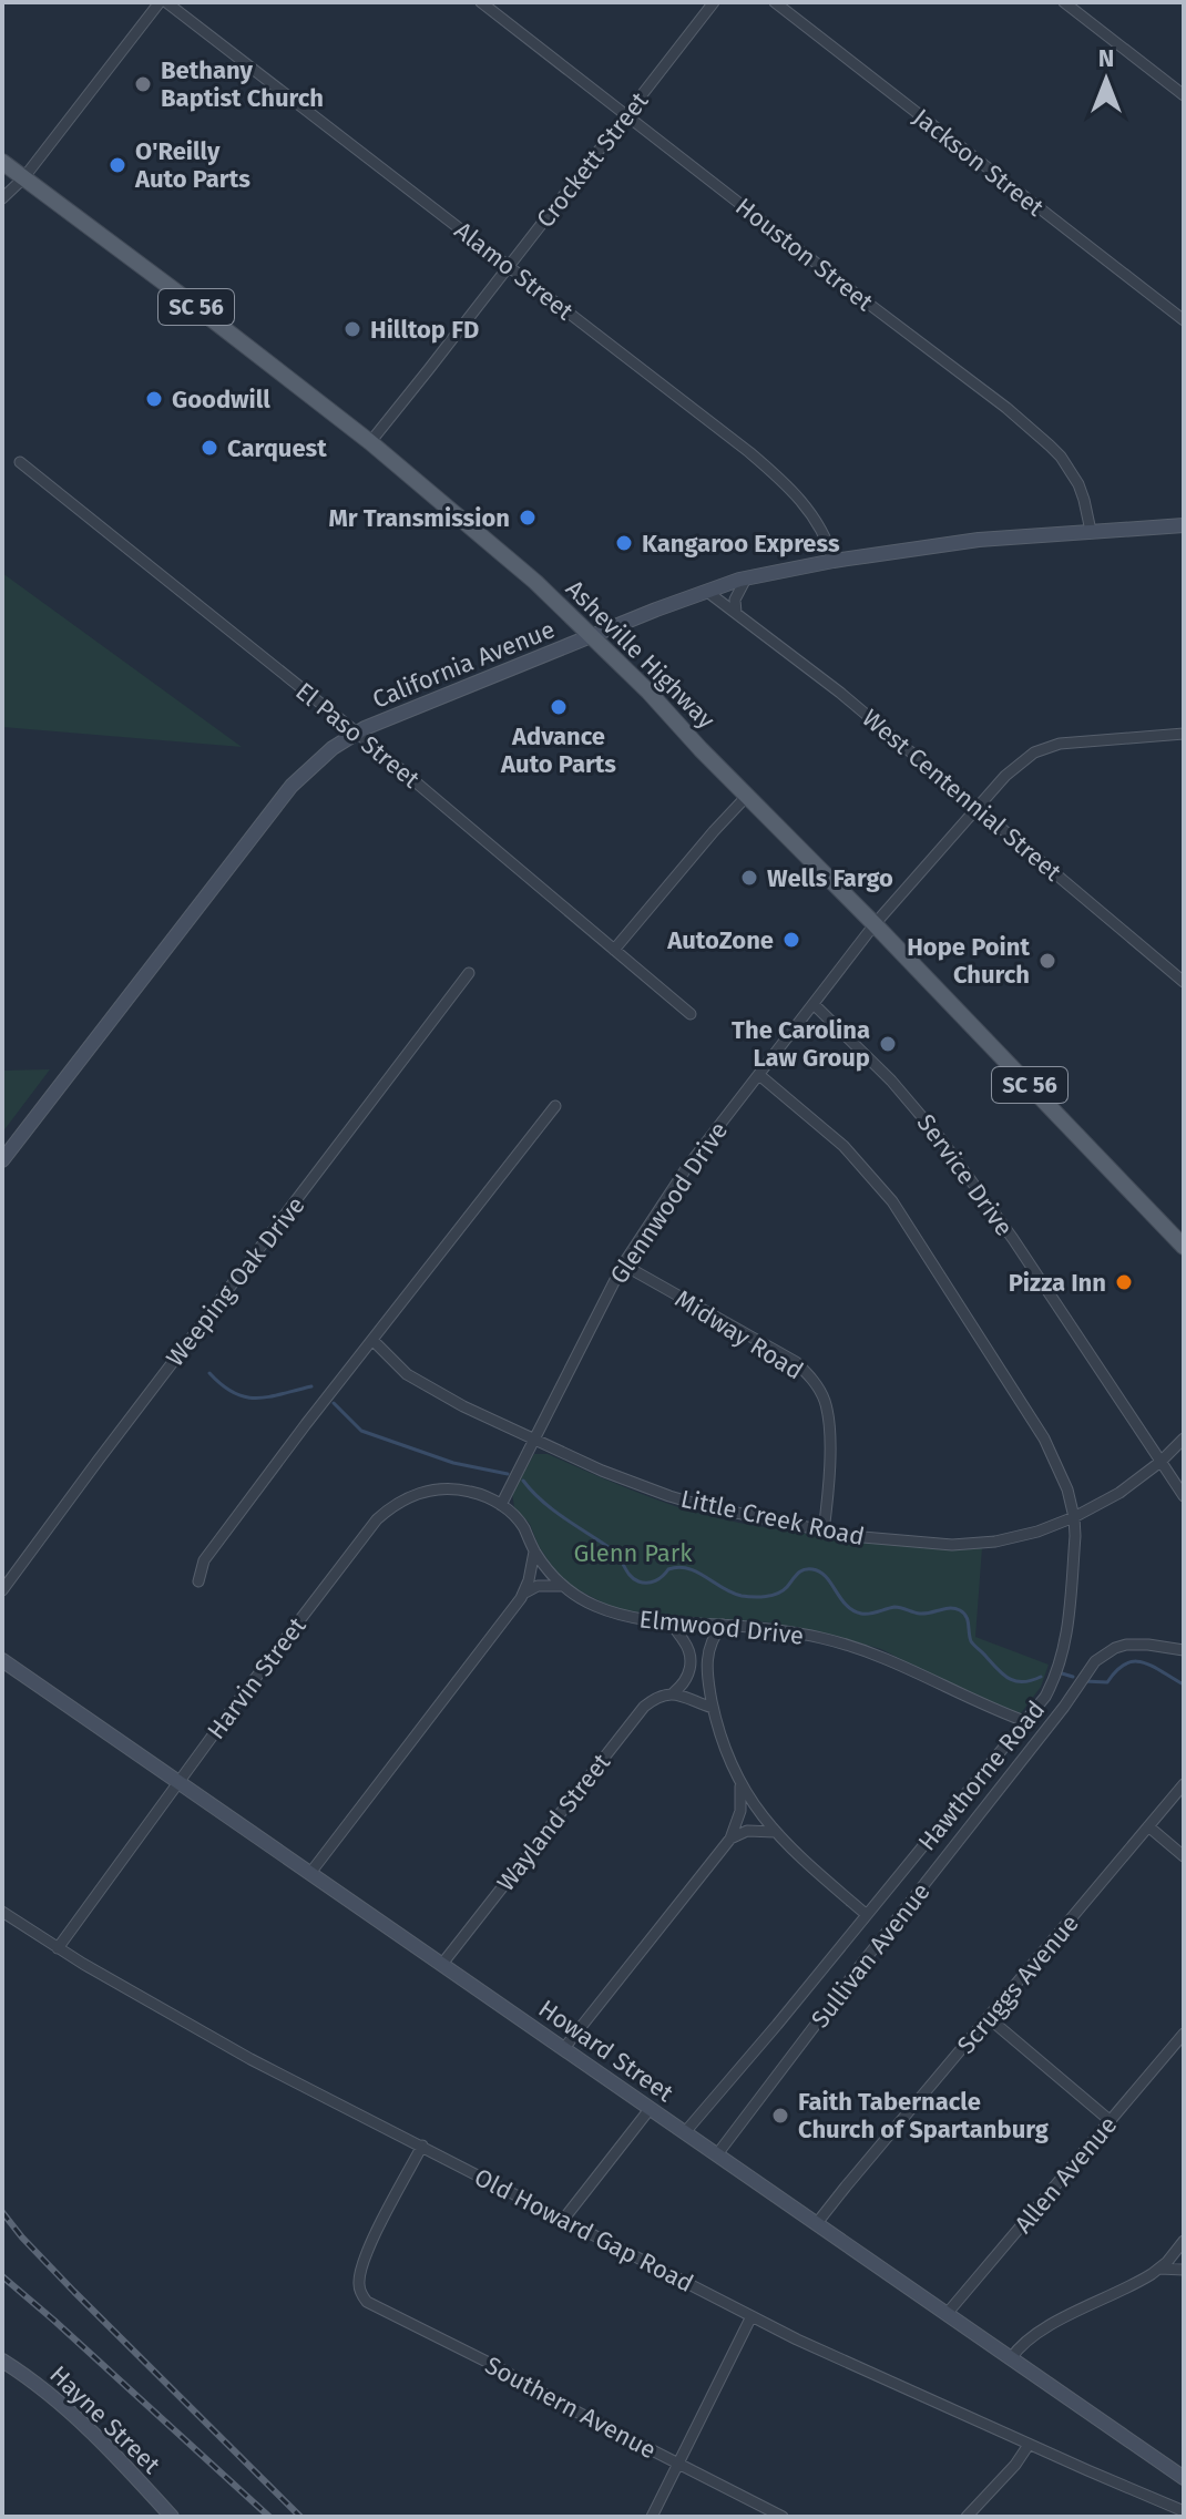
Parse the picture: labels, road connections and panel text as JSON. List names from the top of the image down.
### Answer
{
  "streets": {
    "main road": ["SC 56", "Asheville Highway"],
    "street": [
      "Crockett Street",
      "Jackson Street",
      "Houston Street",
      "Alamo Street",
      "California Avenue",
      "El Paso Street",
      "West Centennial Street",
      "Service Drive",
      "Glennwood Drive",
      "Weeping Oak Drive",
      "Midway Road",
      "Little Creek Road",
      "Elmwood Drive",
      "Harvin Street",
      "Hawthorne Road",
      "Wayland Street",
      "Sullivan Avenue",
      "Scruggs Avenue",
      "Howard Street",
      "Allen Avenue",
      "Old Howard Gap Road",
      "Southern Avenue",
      "Hayne Street"
    ]
  },
  "crossings": [
    ["Crockett Street", "Houston Street"],
    ["Crockett Street", "Alamo Street"],
    ["Crockett Street", "Asheville Highway"],
    ["Houston Street", "California Avenue"],
    ["Alamo Street", "California Avenue"],
    ["Asheville Highway", "California Avenue"],
    ["Asheville Highway", "Glennwood Drive"],
    ["California Avenue", "El Paso Street"],
    ["California Avenue", "West Centennial Street"],
    ["West Centennial Street", "Glennwood Drive"],
    ["Service Drive", "Glennwood Drive"],
    ["Service Drive", "Little Creek Road"],
    ["Glennwood Drive", "Midway Road"],
    ["Glennwood Drive", "Little Creek Road"],
    ["Glennwood Drive", "Elmwood Drive"],
    ["Glennwood Drive", "Harvin Street"],
    ["Glennwood Drive", "Hawthorne Road"],
    ["Midway Road", "Little Creek Road"],
    ["Little Creek Road", "Hawthorne Road"],
    ["Elmwood Drive", "Harvin Street"],
    ["Elmwood Drive", "Hawthorne Road"],
    ["Harvin Street", "Howard Street"],
    ["Harvin Street", "Old Howard Gap Road"],
    ["Hawthorne Road", "Howard Street"],
    ["Wayland Street", "Howard Street"],
    ["Sullivan Avenue", "Howard Street"],
    ["Scruggs Avenue", "Howard Street"],
    ["Howard Street", "Allen Avenue"],
    ["Old Howard Gap Road", "Southern Avenue"]
  ],
  "parks": ["Glenn Park"],
  "places": [
    "Bethany Baptist Church",
    "O'Reilly Auto Parts",
    "Hilltop FD",
    "Goodwill",
    "Carquest",
    "Mr Transmission",
    "Kangaroo Express",
    "Advance Auto Parts",
    "Wells Fargo",
    "AutoZone",
    "Hope Point Church",
    "The Carolina Law Group",
    "Pizza Inn",
    "Faith Tabernacle Church of Spartanburg"
  ],
  "north": "top"
}
